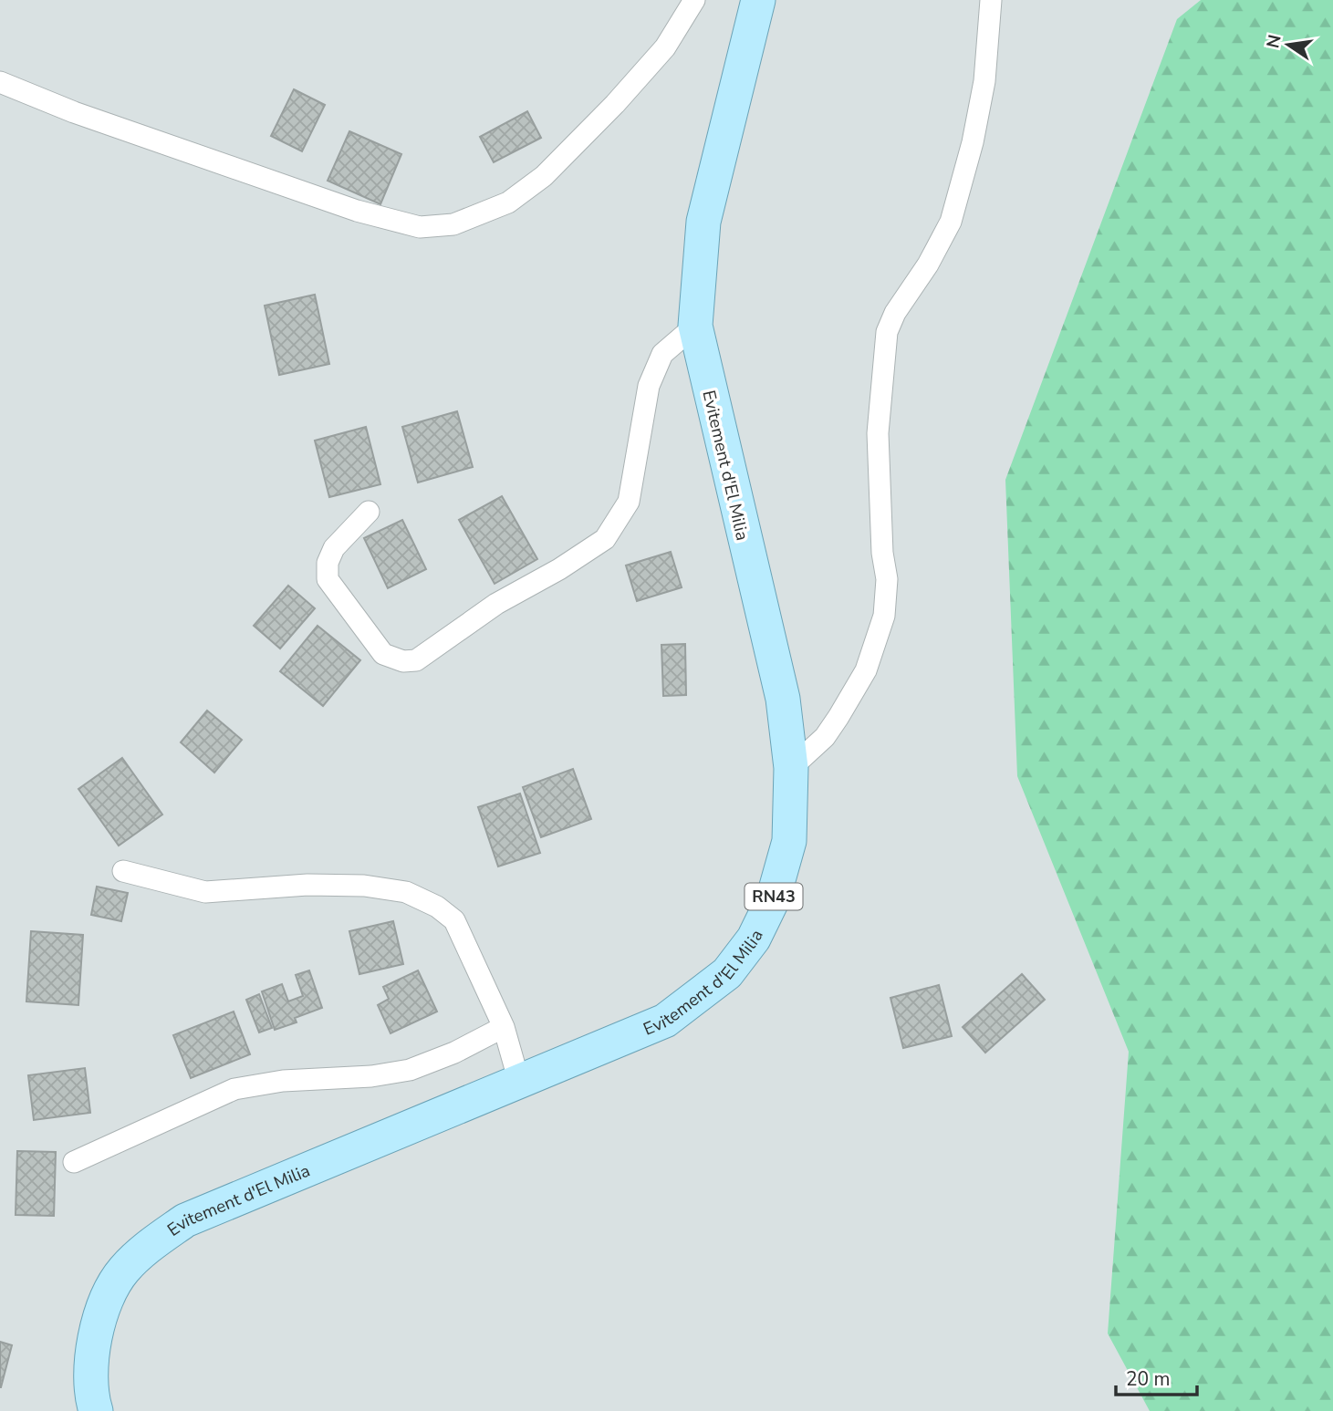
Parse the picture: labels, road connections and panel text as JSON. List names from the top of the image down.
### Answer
{
  "streets": {
    "main road": ["Evitement d'El Milia", "RN43"]
  },
  "scale_bar": "20 m",
  "north": "left"
}
